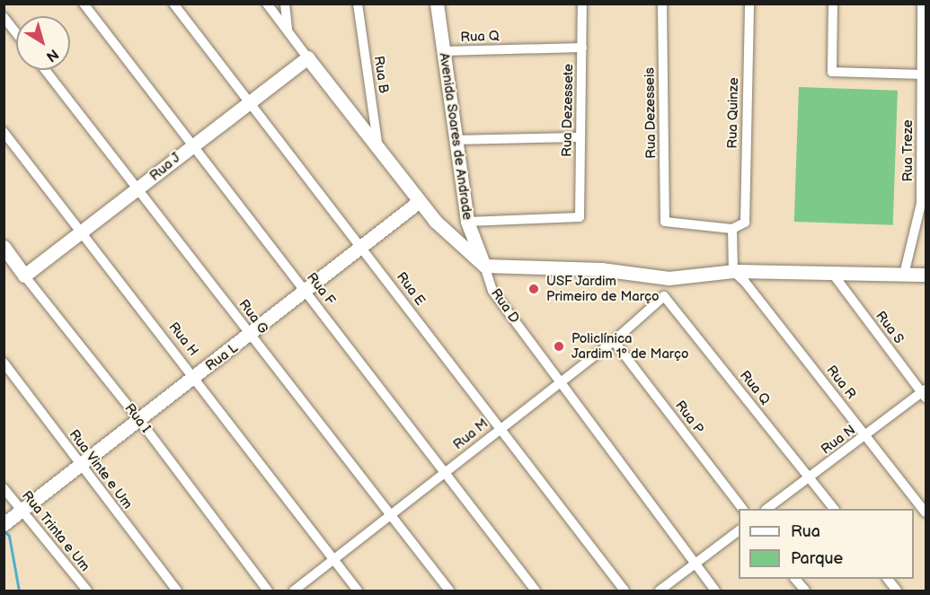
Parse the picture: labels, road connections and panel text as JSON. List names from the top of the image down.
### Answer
{
  "streets": {
    "street": [
      "Rua Q",
      "Rua B",
      "Rua Dezessete",
      "Rua Dezesseis",
      "Rua Quinze",
      "Avenida Soares de Andrade",
      "Rua Treze",
      "Rua J",
      "Rua F",
      "Rua E",
      "Rua D",
      "Rua G",
      "Rua S",
      "Rua H",
      "Rua L",
      "Rua R",
      "Rua P",
      "Rua I",
      "Rua M",
      "Rua N",
      "Rua Vinte e Um",
      "Rua Trinta e Um"
    ]
  },
  "crossings": [
    ["Rua Q", "Rua Dezessete"],
    ["Rua Q", "Avenida Soares de Andrade"],
    ["Rua Q", "Rua M"],
    ["Rua Q", "Rua N"],
    ["Rua B", "Rua D"],
    ["Rua Dezessete", "Avenida Soares de Andrade"],
    ["Rua Dezesseis", "Rua Quinze"],
    ["Avenida Soares de Andrade", "Rua D"],
    ["Rua J", "Rua F"],
    ["Rua J", "Rua E"],
    ["Rua J", "Rua D"],
    ["Rua J", "Rua G"],
    ["Rua J", "Rua H"],
    ["Rua J", "Rua I"],
    ["Rua F", "Rua L"],
    ["Rua F", "Rua M"],
    ["Rua E", "Rua L"],
    ["Rua E", "Rua M"],
    ["Rua D", "Rua L"],
    ["Rua D", "Rua M"],
    ["Rua G", "Rua L"],
    ["Rua G", "Rua M"],
    ["Rua S", "Rua N"],
    ["Rua H", "Rua L"],
    ["Rua H", "Rua M"],
    ["Rua L", "Rua I"],
    ["Rua L", "Rua Vinte e Um"],
    ["Rua L", "Rua Trinta e Um"],
    ["Rua R", "Rua N"],
    ["Rua P", "Rua M"]
  ],
  "places": ["USF Jardim Primeiro de Março", "Policlínica Jardim 1º de Março"],
  "legend": ["Rua", "Parque"],
  "north": "bottom right"
}
